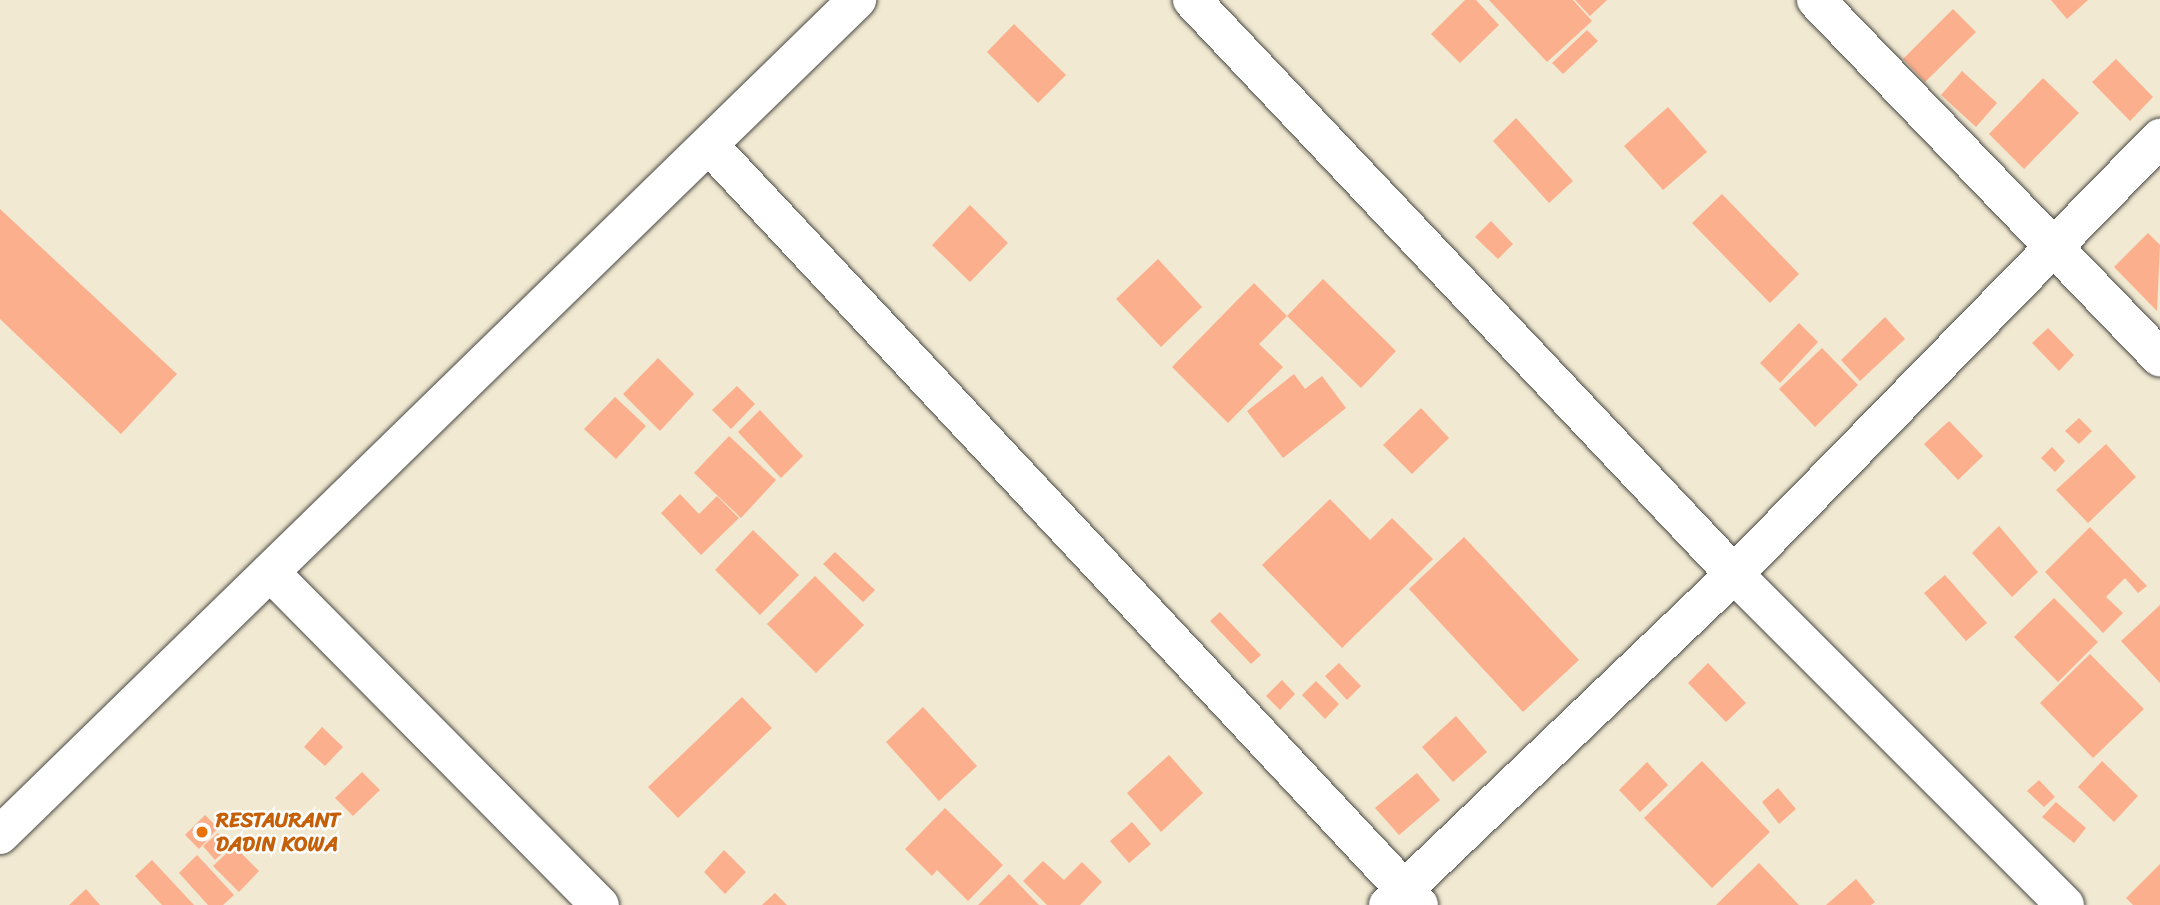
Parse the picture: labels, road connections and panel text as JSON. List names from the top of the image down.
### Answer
{
  "places": ["RESTAURANT DADIN KOWA"]
}
